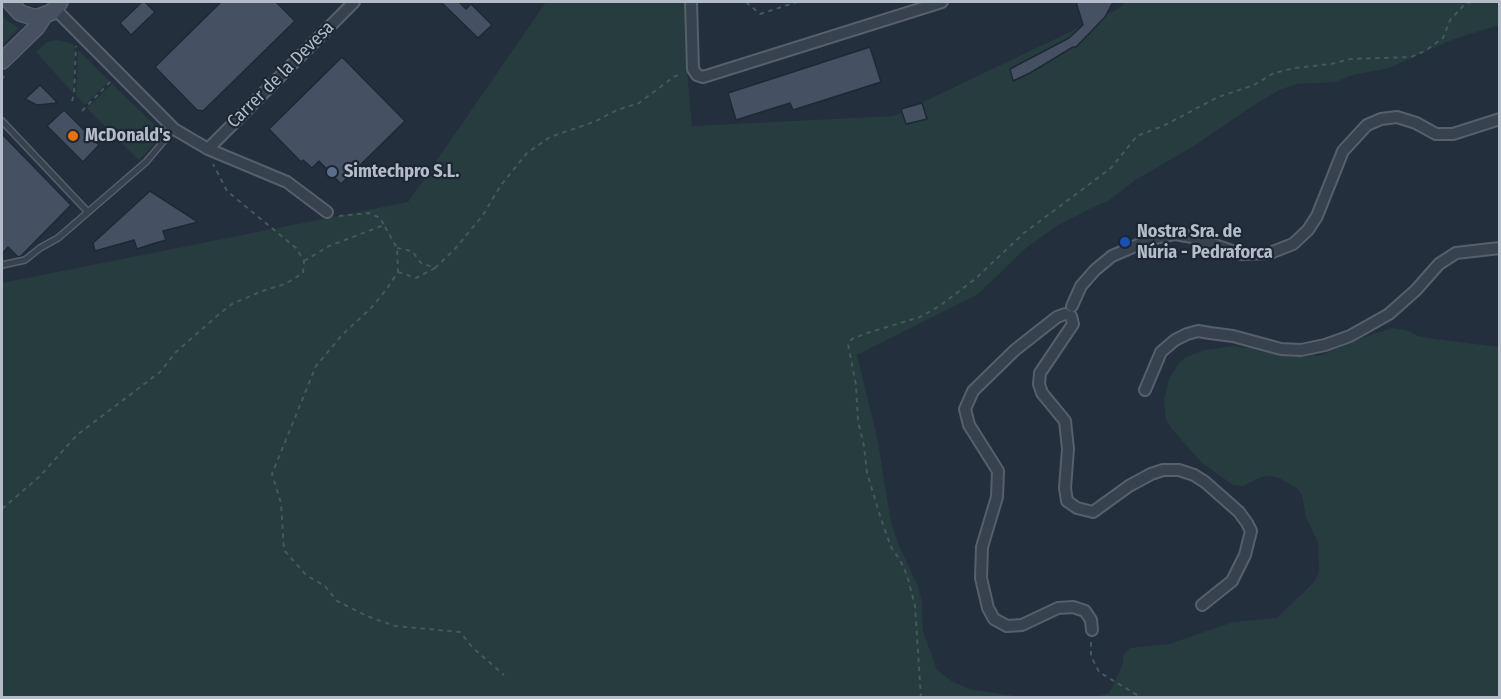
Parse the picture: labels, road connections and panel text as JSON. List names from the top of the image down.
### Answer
{
  "streets": {
    "street": ["Carrer de la Devesa"]
  },
  "places": ["McDonald's", "Simtechpro S.L.", "Nostra Sra. de Núria - Pedraforca"]
}
